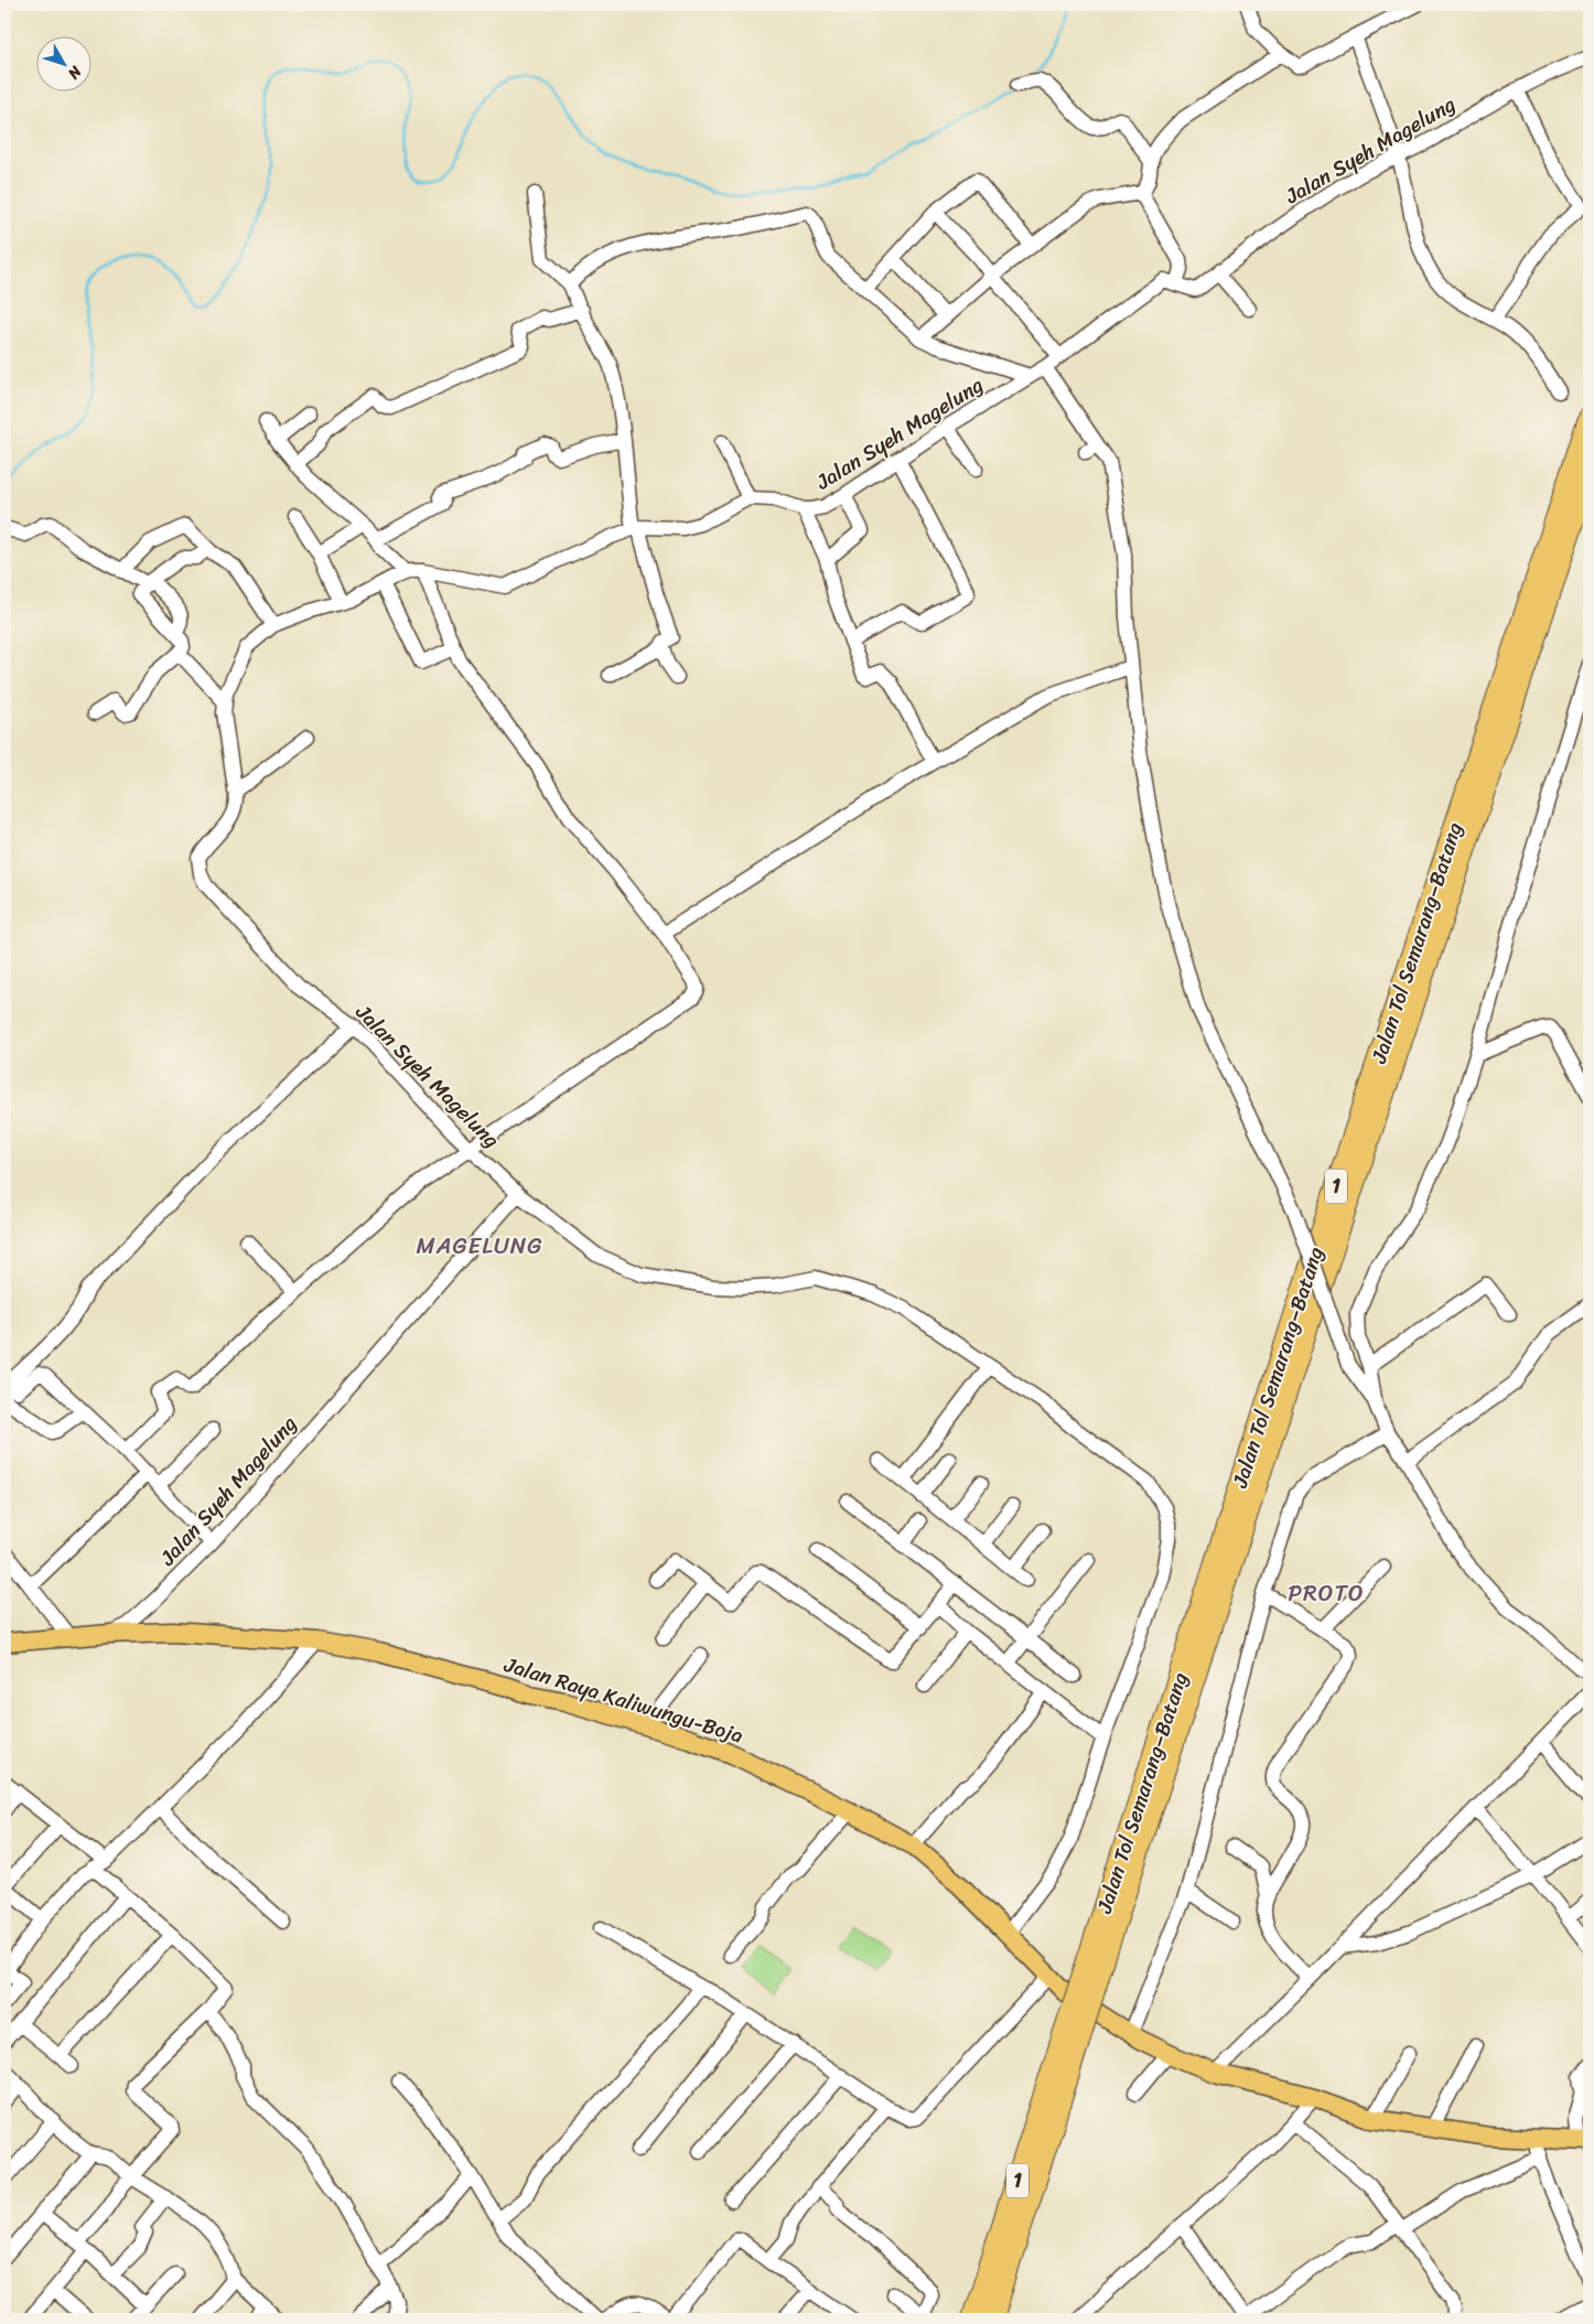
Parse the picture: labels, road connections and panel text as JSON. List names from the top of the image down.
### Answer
{
  "streets": {
    "highway": ["Jalan Tol Semarang–Batang", "1"],
    "main road": ["Jalan Raya Kaliwungu-Boja"],
    "street": ["Jalan Syeh Magelung"]
  },
  "crossings": [
    ["Jalan Syeh Magelung", "Jalan Raya Kaliwungu-Boja"]
  ],
  "districts": ["MAGELUNG", "PROTO"],
  "north": "bottom right"
}
